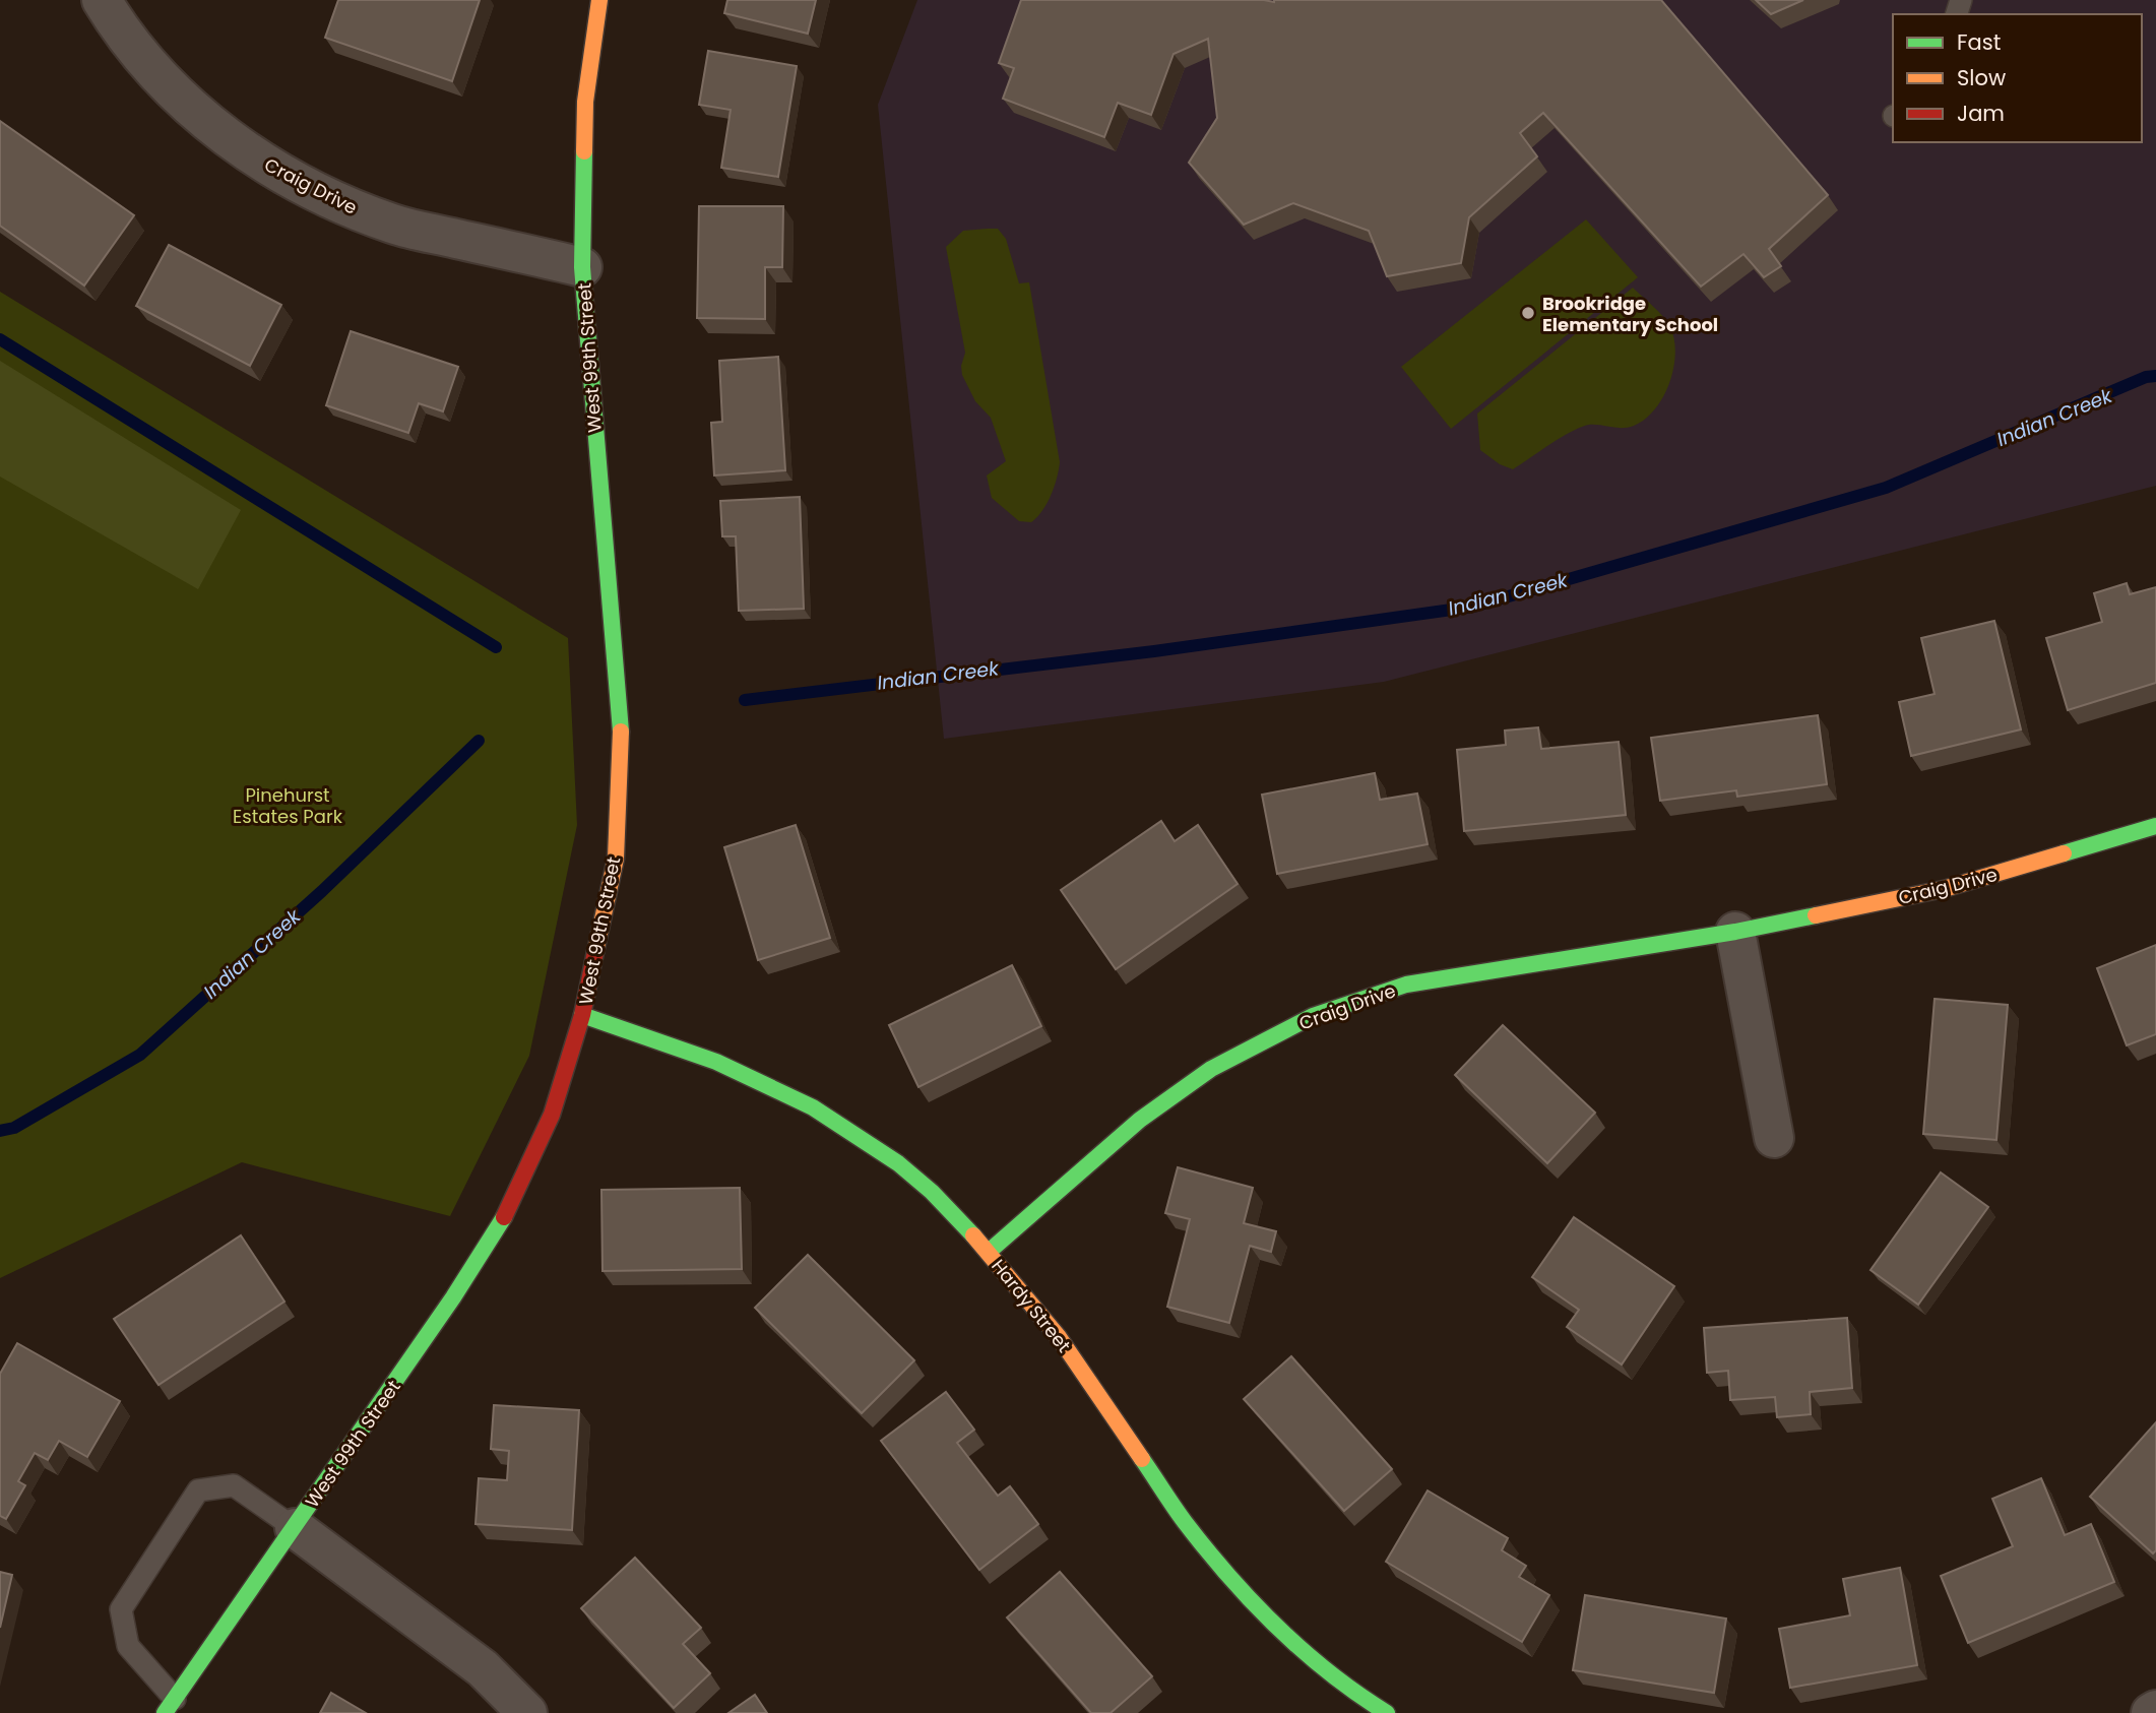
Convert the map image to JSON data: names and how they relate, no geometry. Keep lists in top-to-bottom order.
{
  "streets": {
    "street": ["Craig Drive", "West 99th Street", "Hardy Street"]
  },
  "crossings": [
    ["Craig Drive", "West 99th Street"],
    ["Craig Drive", "Hardy Street"],
    ["West 99th Street", "Hardy Street"]
  ],
  "water": ["Indian Creek"],
  "parks": ["Pinehurst Estates Park"],
  "places": ["Brookridge Elementary School"],
  "legend": ["Fast", "Slow", "Jam"]
}
